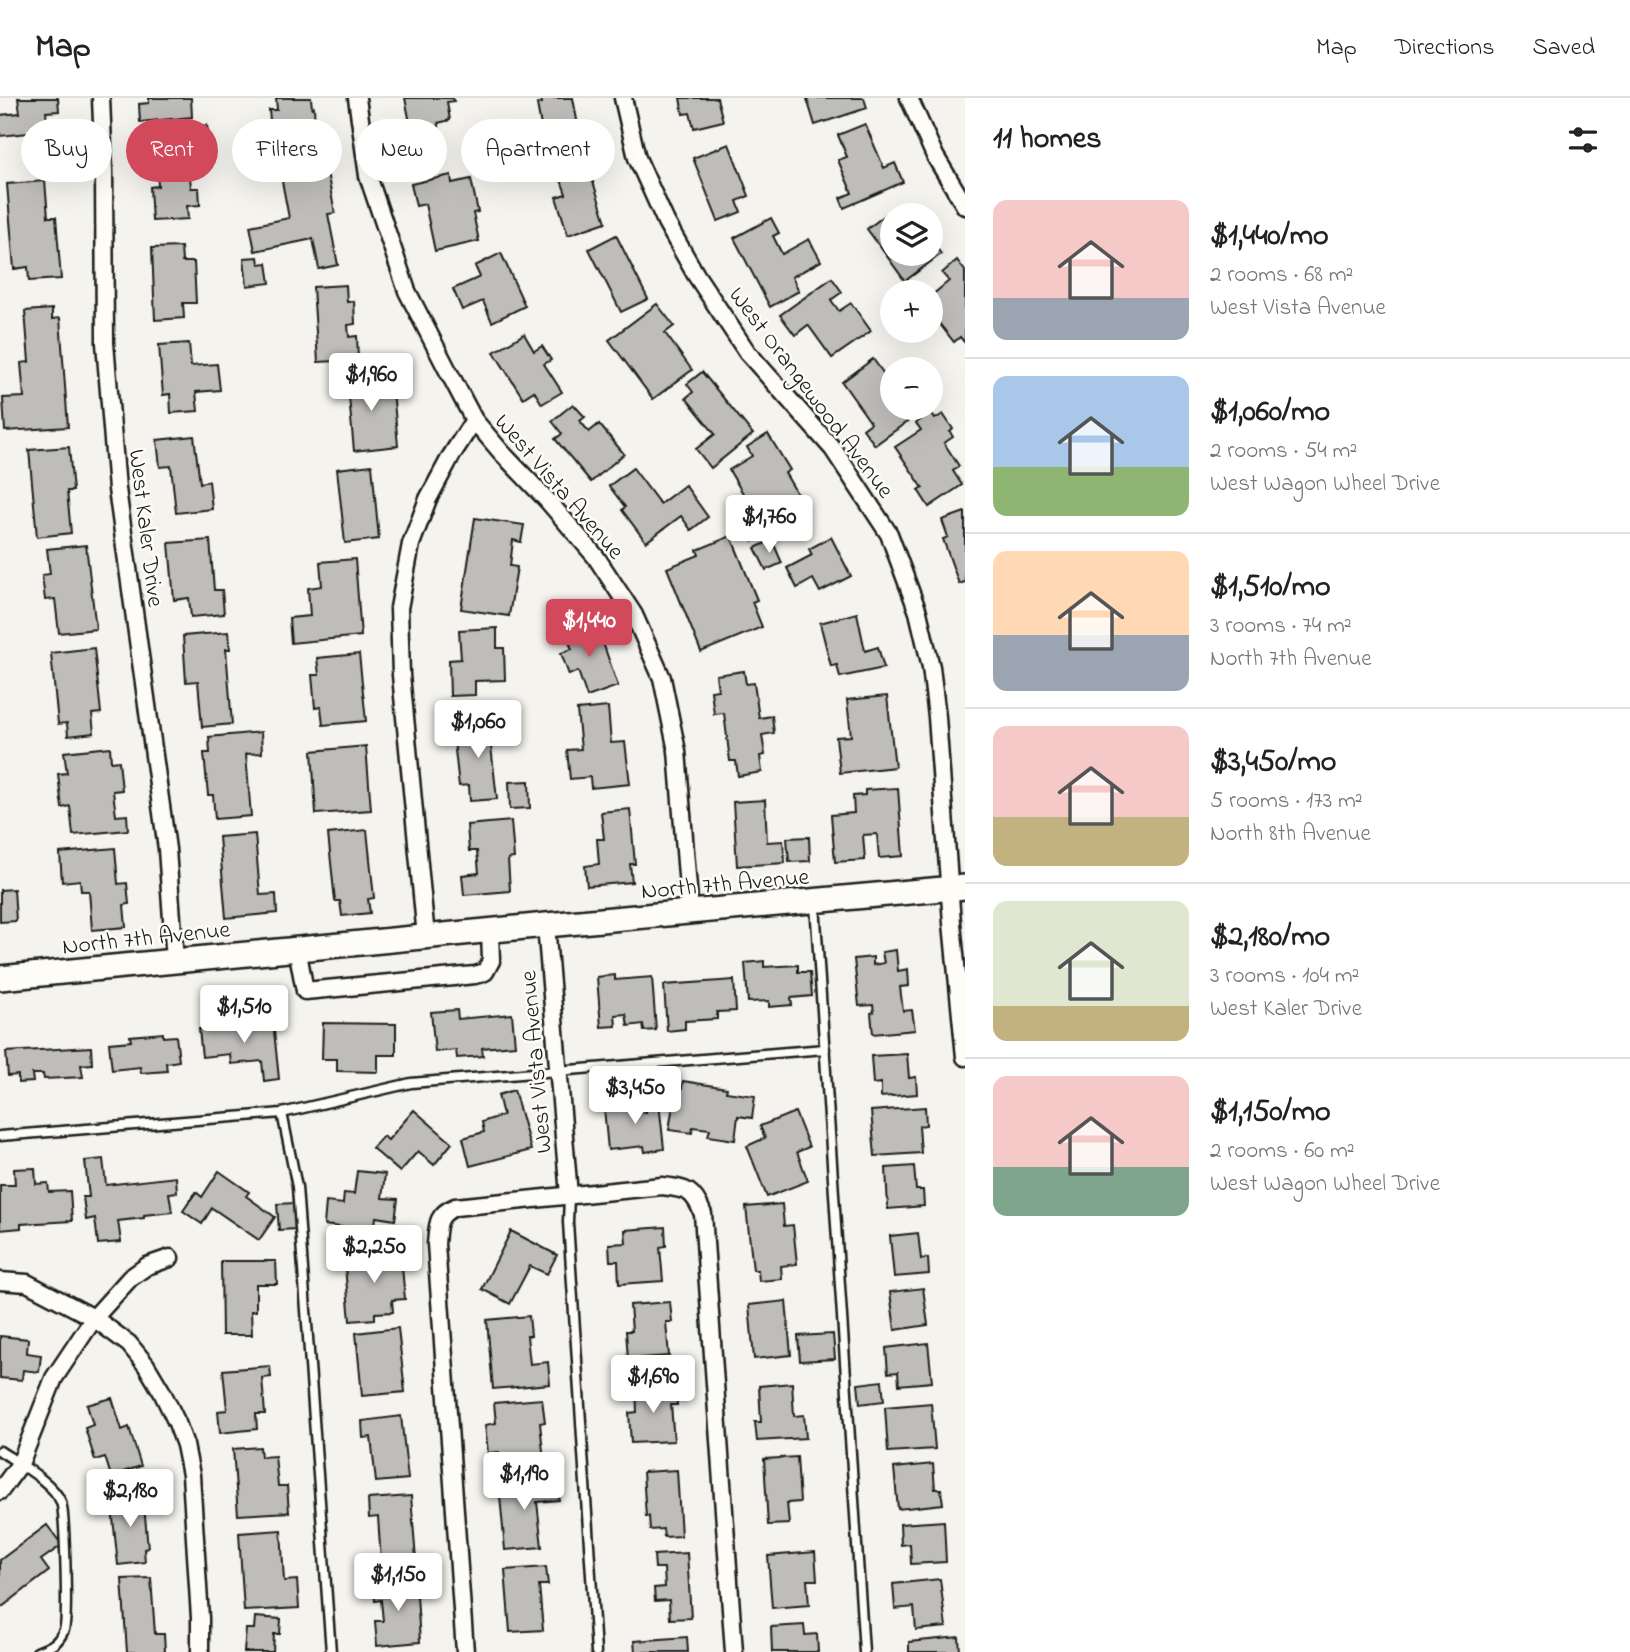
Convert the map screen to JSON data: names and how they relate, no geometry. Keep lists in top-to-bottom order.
{
  "streets": {
    "main road": ["North 7th Avenue"],
    "street": ["West Orangewood Avenue", "West Vista Avenue", "West Kaler Drive"]
  },
  "crossings": [
    ["West Orangewood Avenue", "North 7th Avenue"],
    ["West Vista Avenue", "North 7th Avenue"],
    ["West Kaler Drive", "North 7th Avenue"]
  ],
  "page": {
    "header": "Map",
    "nav": ["Map", "Directions", "Saved"],
    "heading": "11 homes",
    "chip": [
      "Buy",
      "Rent",
      "Filters",
      "New",
      "Apartment"
    ],
    "list": [
      {
        "name": "$1,440/mo",
        "note": "2 rooms · 68 m² · West Vista Avenue"
      },
      {
        "name": "$1,060/mo",
        "note": "2 rooms · 54 m² · West Wagon Wheel Drive"
      },
      {
        "name": "$1,510/mo",
        "note": "3 rooms · 74 m² · North 7th Avenue"
      },
      {
        "name": "$3,450/mo",
        "note": "5 rooms · 173 m² · North 8th Avenue"
      },
      {
        "name": "$2,180/mo",
        "note": "3 rooms · 104 m² · West Kaler Drive"
      },
      {
        "name": "$1,150/mo",
        "note": "2 rooms · 60 m² · West Wagon Wheel Drive"
      }
    ],
    "map_buttons": ["+", "−"],
    "price": [
      "$1,960",
      "$1,760",
      "$1,440",
      "$1,060",
      "$1,510",
      "$3,450",
      "$2,250",
      "$1,690",
      "$1,190",
      "$2,180",
      "$1,150"
    ]
  }
}
